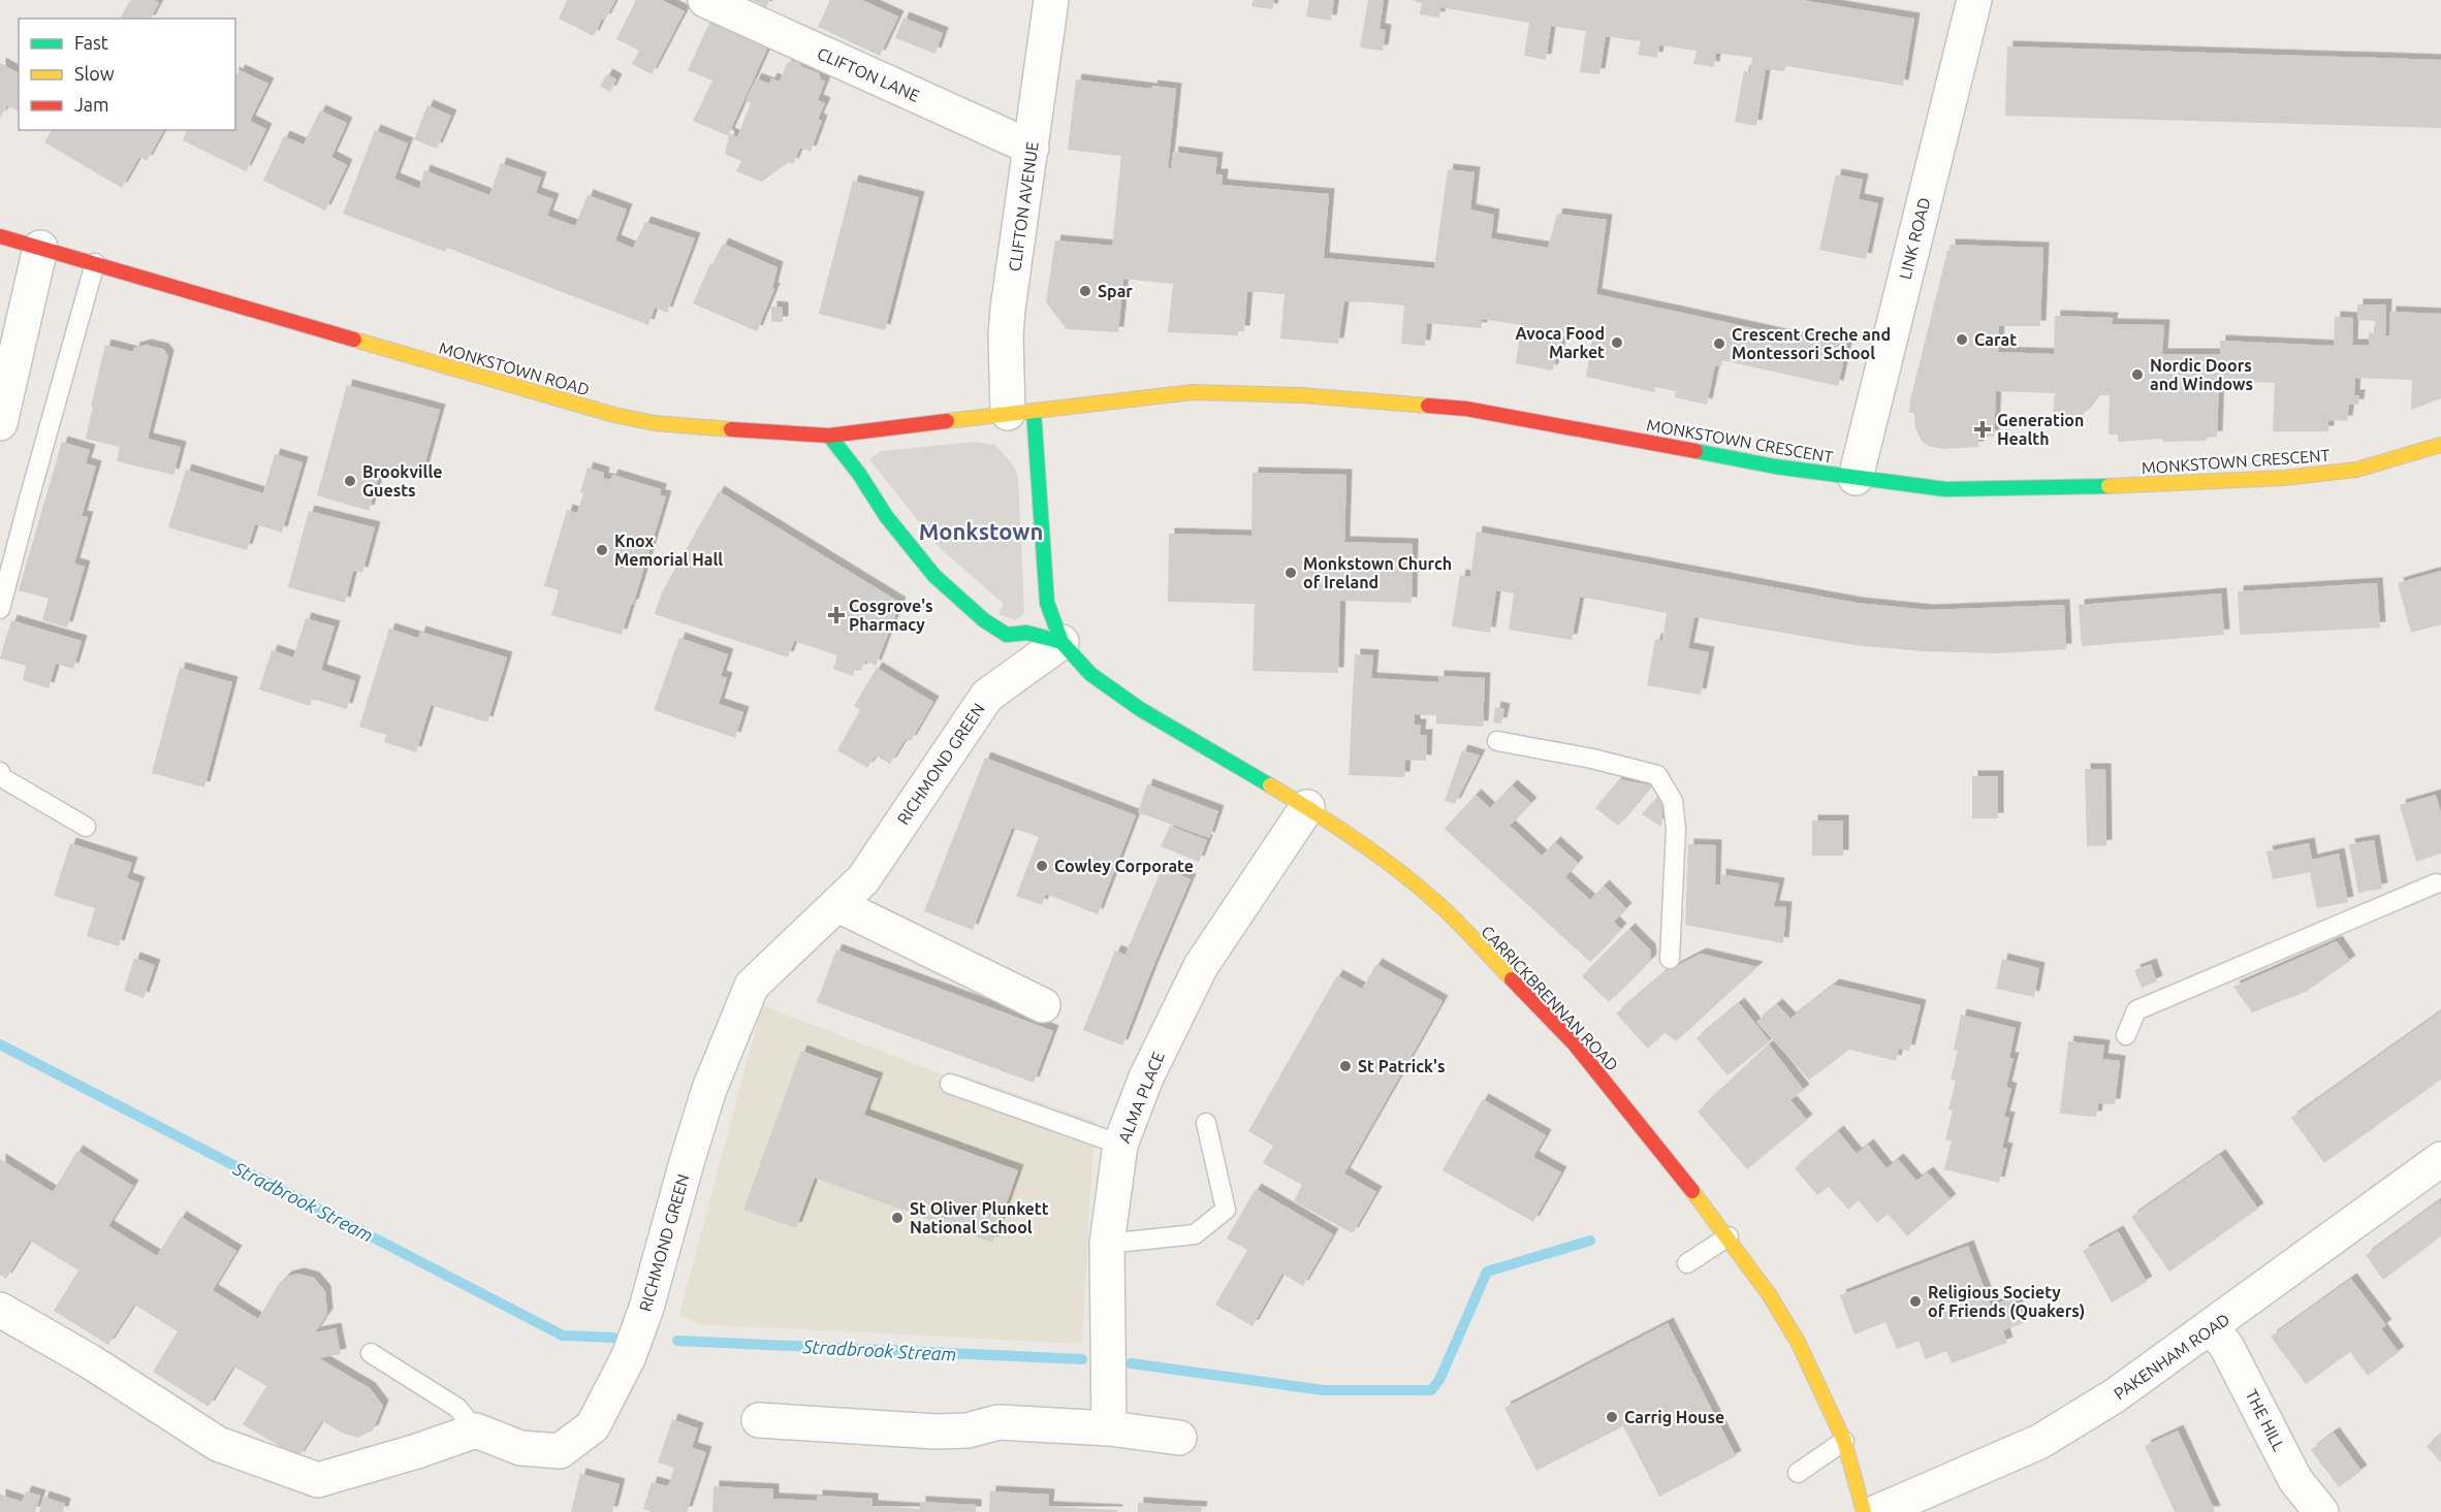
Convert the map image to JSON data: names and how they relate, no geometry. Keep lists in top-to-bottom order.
{
  "streets": {
    "main road": ["MONKSTOWN ROAD", "MONKSTOWN CRESCENT", "CARRICKBRENNAN ROAD"],
    "street": [
      "CLIFTON LANE",
      "CLIFTON AVENUE",
      "LINK ROAD",
      "RICHMOND GREEN",
      "ALMA PLACE",
      "PAKENHAM ROAD",
      "THE HILL"
    ]
  },
  "crossings": [
    ["CLIFTON LANE", "CLIFTON AVENUE"],
    ["CLIFTON AVENUE", "MONKSTOWN ROAD"],
    ["CLIFTON AVENUE", "MONKSTOWN CRESCENT"],
    ["CLIFTON AVENUE", "CARRICKBRENNAN ROAD"],
    ["LINK ROAD", "MONKSTOWN CRESCENT"],
    ["MONKSTOWN ROAD", "MONKSTOWN CRESCENT"],
    ["MONKSTOWN ROAD", "CARRICKBRENNAN ROAD"],
    ["MONKSTOWN CRESCENT", "CARRICKBRENNAN ROAD"],
    ["RICHMOND GREEN", "CARRICKBRENNAN ROAD"],
    ["CARRICKBRENNAN ROAD", "ALMA PLACE"],
    ["PAKENHAM ROAD", "THE HILL"]
  ],
  "districts": ["Monkstown"],
  "water": ["Stradbrook Stream"],
  "places": {
    "other": [
      "Spar",
      "Carat",
      "Avoca Food Market",
      "Crescent Creche and Montessori School",
      "Nordic Doors and Windows",
      "Brookville Guests",
      "Knox Memorial Hall",
      "Monkstown Church of Ireland",
      "Cowley Corporate",
      "St Patrick's",
      "St Oliver Plunkett National School",
      "Religious Society of Friends (Quakers)",
      "Carrig House"
    ],
    "health": ["Generation Health", "Cosgrove's Pharmacy"]
  },
  "legend": ["Fast", "Slow", "Jam"]
}
